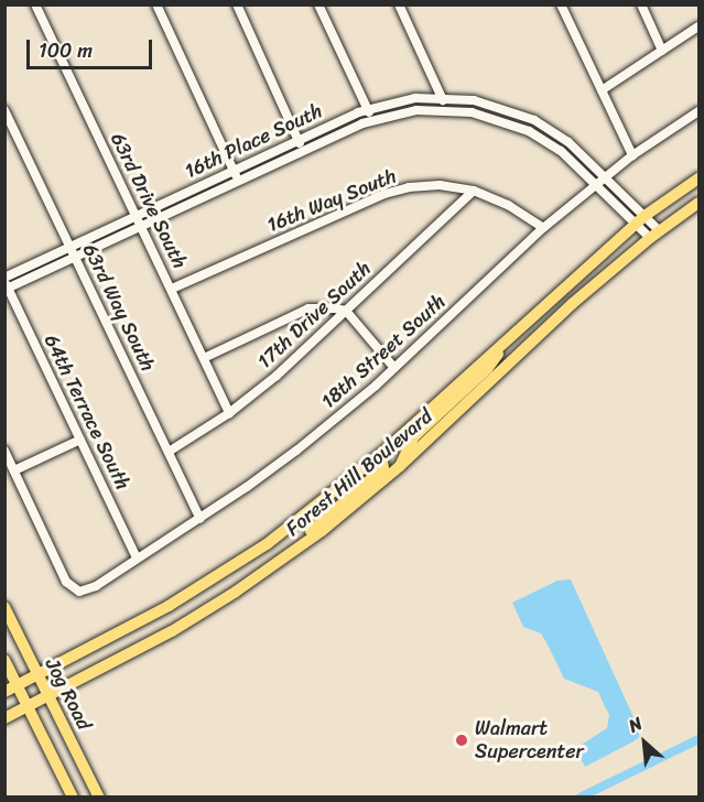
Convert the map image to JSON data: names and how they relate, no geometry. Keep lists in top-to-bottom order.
{
  "streets": {
    "main road": ["Forest Hill Boulevard", "Jog Road"],
    "street": [
      "16th Place South",
      "63rd Drive South",
      "16th Way South",
      "63rd Way South",
      "17th Drive South",
      "18th Street South",
      "64th Terrace South"
    ]
  },
  "crossings": [
    ["16th Place South", "63rd Drive South"],
    ["16th Place South", "63rd Way South"],
    ["16th Place South", "18th Street South"],
    ["16th Place South", "64th Terrace South"],
    ["16th Place South", "Forest Hill Boulevard"],
    ["63rd Drive South", "16th Way South"],
    ["63rd Drive South", "17th Drive South"],
    ["16th Way South", "17th Drive South"],
    ["16th Way South", "18th Street South"],
    ["63rd Way South", "17th Drive South"],
    ["63rd Way South", "18th Street South"],
    ["18th Street South", "64th Terrace South"],
    ["Forest Hill Boulevard", "Jog Road"]
  ],
  "places": ["Walmart Supercenter"],
  "scale_bar": "100 m",
  "north": "top left"
}
